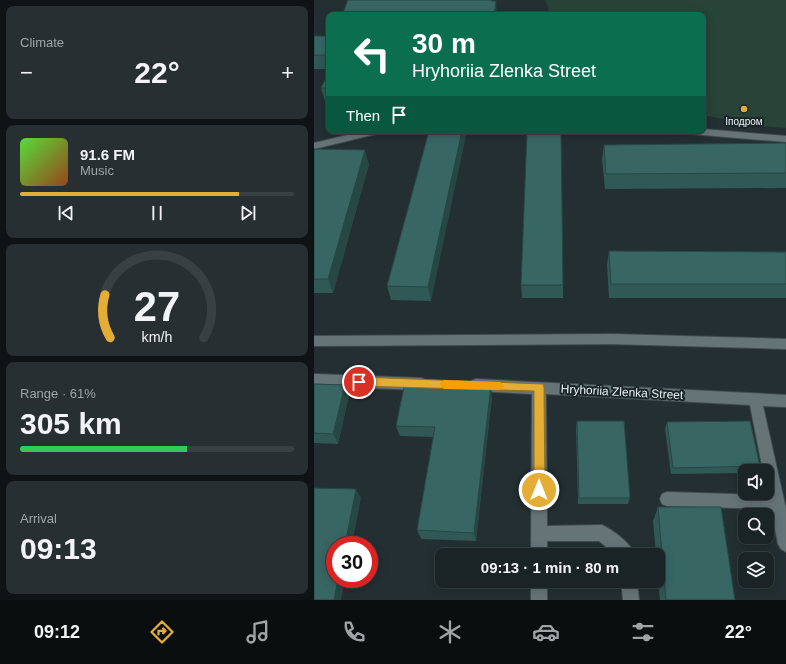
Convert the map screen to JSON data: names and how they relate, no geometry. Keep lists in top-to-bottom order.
{
  "streets": {
    "street": ["Hryhoriia Zlenka Street"]
  },
  "places": ["Іподром"],
  "page": {
    "tile": [
      "Climate",
      ["Range · 61%", "305 km"],
      ["Arrival", "09:13"]
    ],
    "turn": ["30 m", "Hryhoriia Zlenka Street"],
    "heat": ["−", "22°", "+"],
    "then": "Then",
    "song": ["91.6 FM", "Music"],
    "limit": "30",
    "trip": "09:13 · 1 min · 80 m",
    "tabs": ["09:12", "22°"],
    "gauge": ["27", "km/h"]
  }
}
